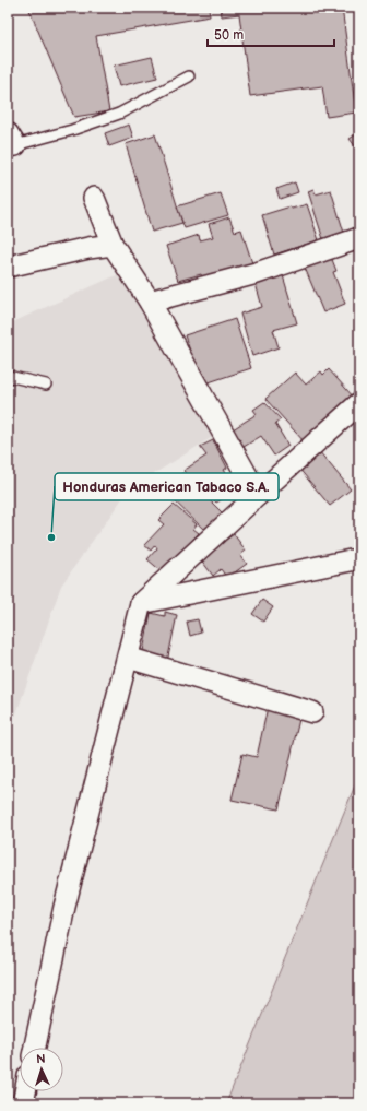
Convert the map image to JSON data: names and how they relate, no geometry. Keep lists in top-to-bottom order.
{
  "places": ["Honduras American Tabaco S.A."],
  "scale_bar": "50 m",
  "north": "top"
}
